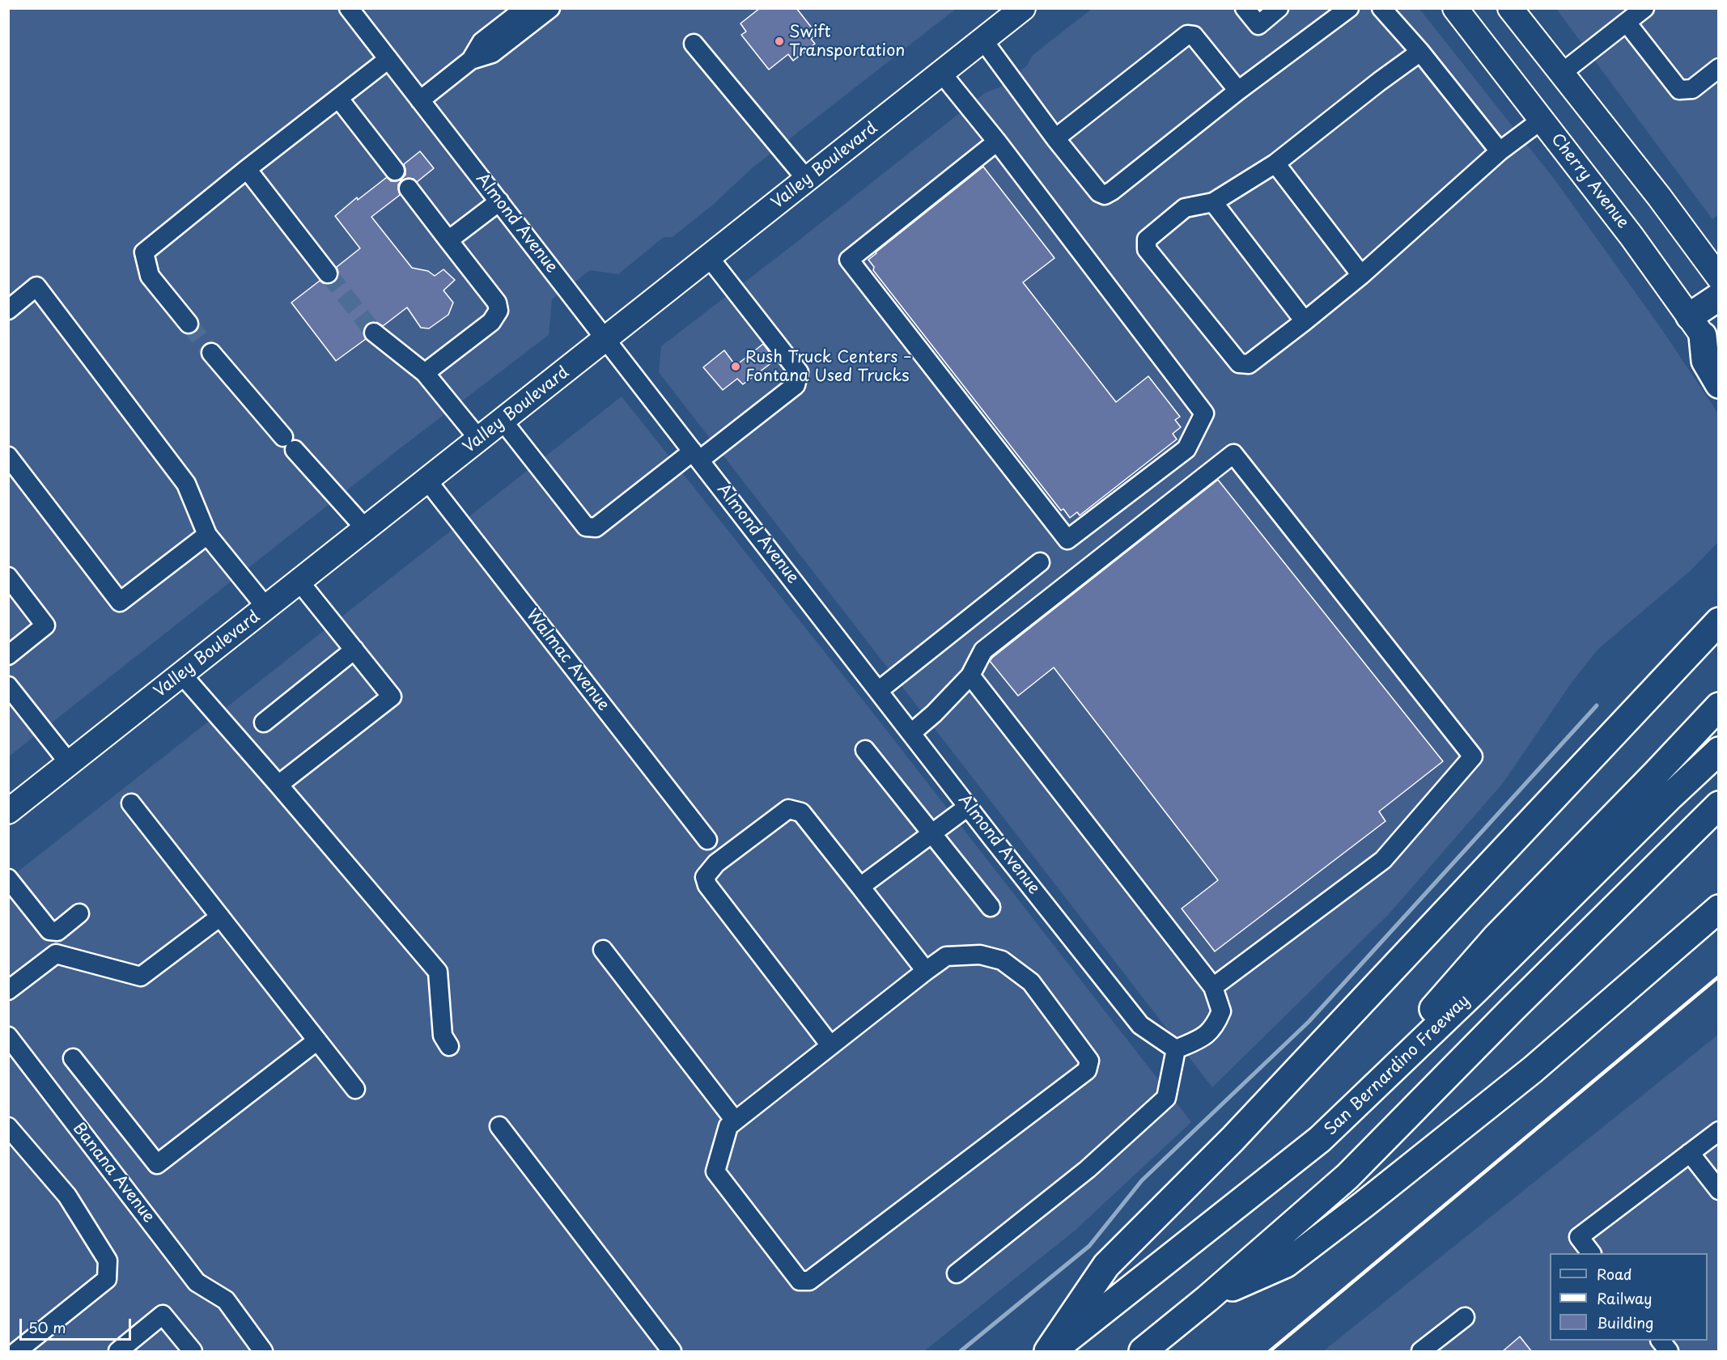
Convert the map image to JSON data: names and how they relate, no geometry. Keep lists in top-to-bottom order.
{
  "streets": {
    "highway": ["San Bernardino Freeway"],
    "main road": ["Valley Boulevard", "Cherry Avenue"],
    "street": ["Almond Avenue", "Walmac Avenue", "Banana Avenue"]
  },
  "crossings": [
    ["Valley Boulevard", "Almond Avenue"],
    ["Valley Boulevard", "Walmac Avenue"]
  ],
  "places": ["Swift Transportation", "Rush Truck Centers – Fontana Used Trucks"],
  "legend": ["Road", "Railway", "Building"],
  "scale_bar": "50 m"
}
